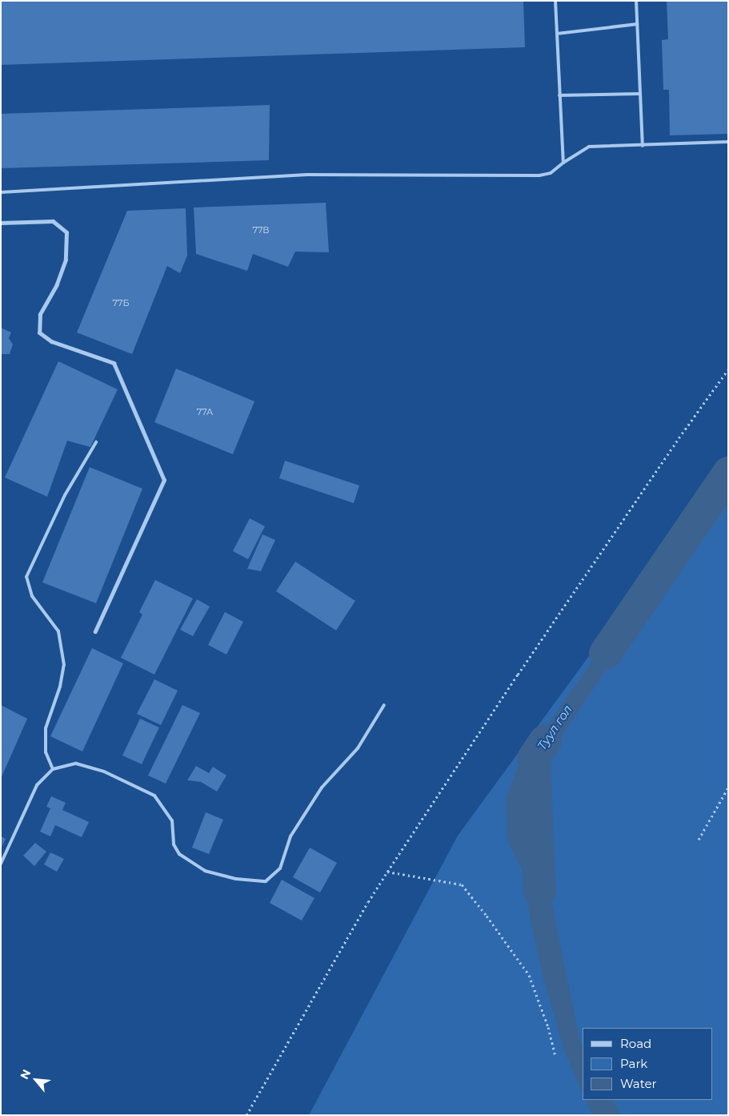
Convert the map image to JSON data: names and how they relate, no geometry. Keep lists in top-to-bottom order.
{
  "water": ["Туул гол"],
  "house_numbers": ["77В", "77Б", "77А"],
  "legend": ["Road", "Park", "Water"],
  "north": "top left"
}
